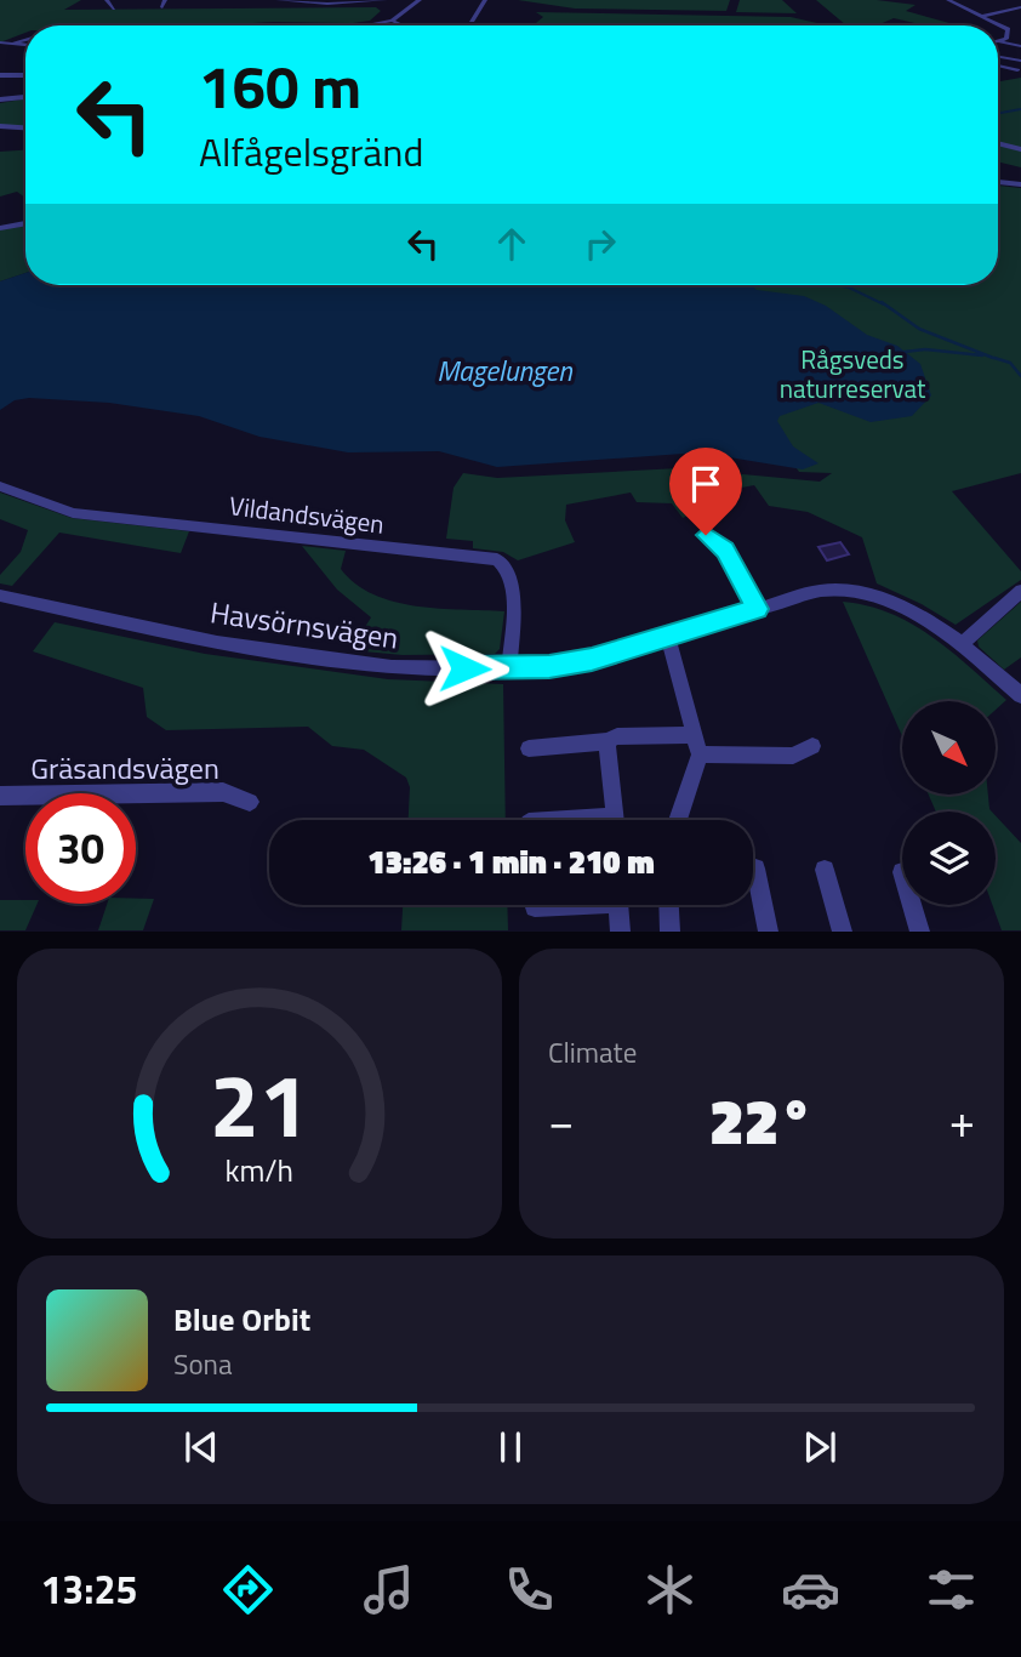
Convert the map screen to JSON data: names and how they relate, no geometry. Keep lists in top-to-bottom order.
{
  "streets": {
    "street": ["Vildandsvägen", "Havsörnsvägen", "Gräsandsvägen"]
  },
  "crossings": [
    ["Vildandsvägen", "Havsörnsvägen"]
  ],
  "water": ["Magelungen"],
  "parks": ["Rågsveds naturreservat"],
  "north": "bottom right",
  "page": {
    "turn": ["160 m", "Alfågelsgränd"],
    "limit": "30",
    "trip": "13:26 · 1 min · 210 m",
    "tile": "Climate",
    "heat": ["−", "22°", "+"],
    "song": ["Blue Orbit", "Sona"],
    "tabs": "13:25",
    "gauge": ["21", "km/h"]
  }
}
